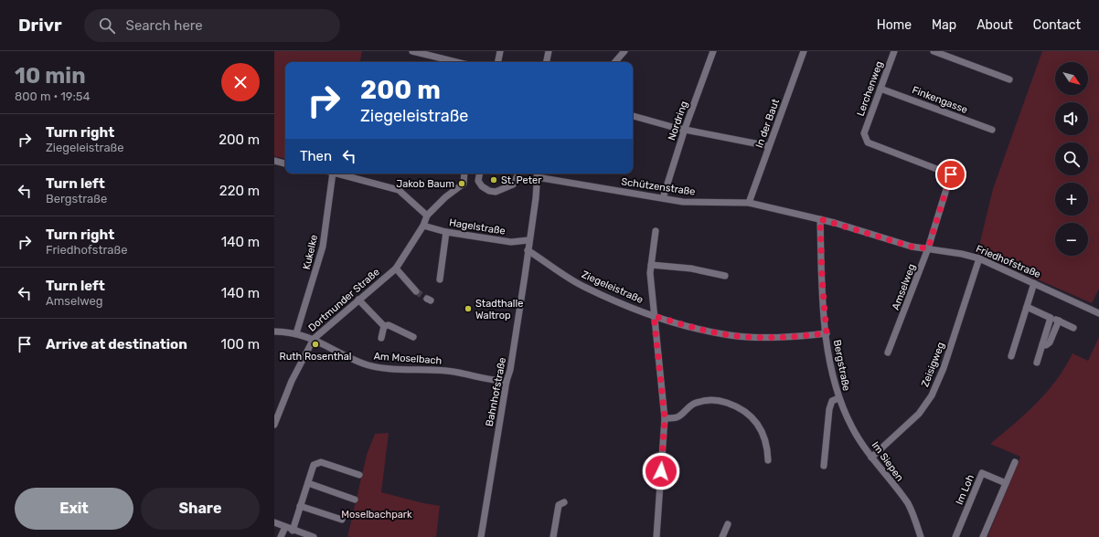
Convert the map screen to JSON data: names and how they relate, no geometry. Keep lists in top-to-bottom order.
{
  "streets": {
    "street": [
      "Lerchenweg",
      "Finkengasse",
      "Nordring",
      "In der Baut",
      "Schützenstraße",
      "Hagelstraße",
      "Kukelke",
      "Friedhofstraße",
      "Ziegeleistraße",
      "Amselweg",
      "Dortmunder Straße",
      "Am Moselbach",
      "Zeisigweg",
      "Bergstraße",
      "Bahnhofstraße",
      "Im Siepen",
      "Im Loh"
    ]
  },
  "crossings": [
    ["Lerchenweg", "Finkengasse"],
    ["Lerchenweg", "Amselweg"],
    ["Nordring", "Schützenstraße"],
    ["In der Baut", "Schützenstraße"],
    ["Schützenstraße", "Friedhofstraße"],
    ["Schützenstraße", "Bergstraße"],
    ["Schützenstraße", "Bahnhofstraße"],
    ["Hagelstraße", "Dortmunder Straße"],
    ["Hagelstraße", "Bahnhofstraße"],
    ["Kukelke", "Am Moselbach"],
    ["Friedhofstraße", "Amselweg"],
    ["Friedhofstraße", "Zeisigweg"],
    ["Friedhofstraße", "Bergstraße"],
    ["Ziegeleistraße", "Bergstraße"],
    ["Ziegeleistraße", "Bahnhofstraße"],
    ["Dortmunder Straße", "Am Moselbach"],
    ["Am Moselbach", "Bahnhofstraße"],
    ["Zeisigweg", "Im Siepen"],
    ["Bergstraße", "Im Siepen"]
  ],
  "parks": ["Moselbachpark"],
  "places": [
    "St. Peter",
    "Jakob Baum",
    "Stadthalle Waltrop",
    "Ruth Rosenthal"
  ],
  "north": "bottom right",
  "page": {
    "header": "Drivr",
    "search": "Search here",
    "nav": [
      "Home",
      "Map",
      "About",
      "Contact"
    ],
    "heading": ["10 min", "800 m · 19:54"],
    "map_buttons": ["+", "−"],
    "turn": ["200 m", "Ziegeleistraße"],
    "list": [
      {
        "name": "Turn right",
        "note": "Ziegeleistraße",
        "value": "200 m"
      },
      {
        "name": "Turn left",
        "note": "Bergstraße",
        "value": "220 m"
      },
      {
        "name": "Turn right",
        "note": "Friedhofstraße",
        "value": "140 m"
      },
      {
        "name": "Turn left",
        "note": "Amselweg",
        "value": "140 m"
      },
      {
        "name": "Arrive at destination",
        "value": "100 m"
      }
    ],
    "then": "Then",
    "buttons": ["Exit", "Share"]
  }
}
